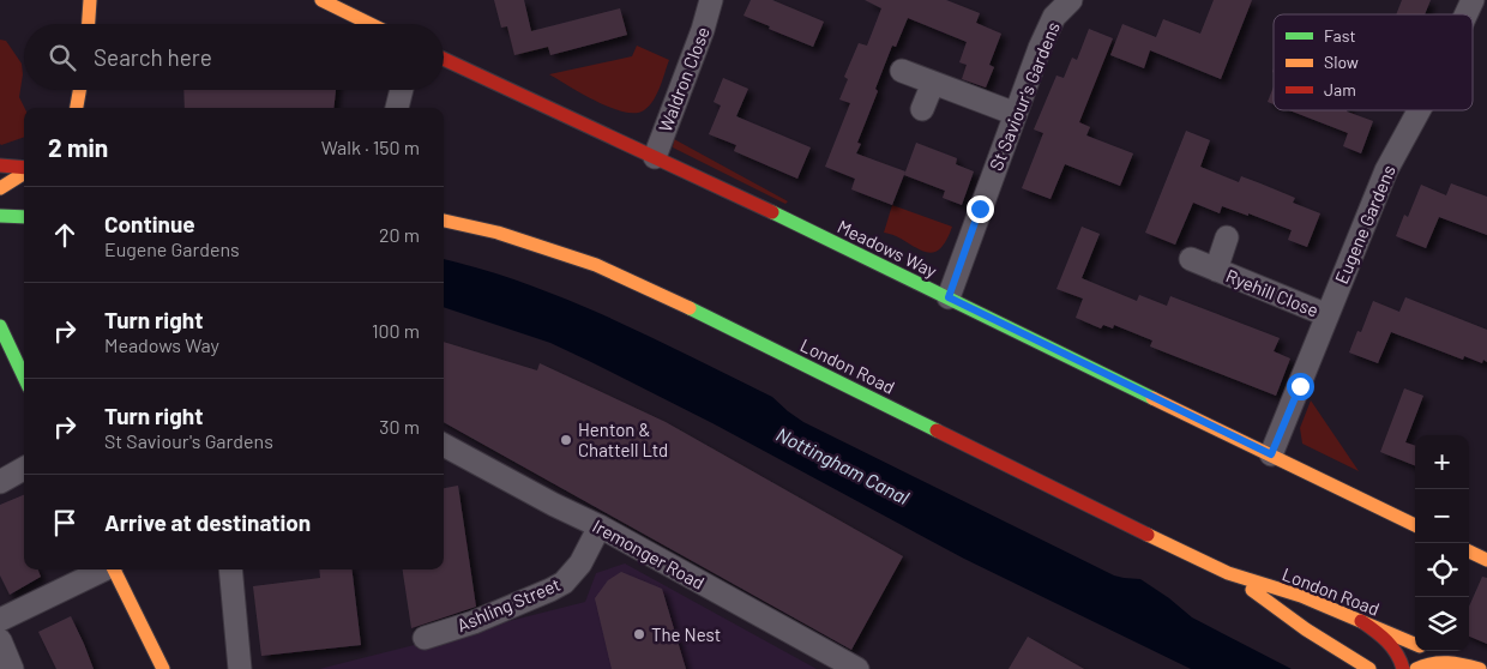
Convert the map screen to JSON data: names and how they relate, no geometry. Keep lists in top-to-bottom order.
{
  "streets": {
    "main road": ["Meadows Way", "London Road"],
    "street": [
      "Waldron Close",
      "St Saviour's Gardens",
      "Eugene Gardens",
      "Ryehill Close",
      "Iremonger Road",
      "Ashling Street"
    ]
  },
  "crossings": [
    ["Waldron Close", "Meadows Way"],
    ["St Saviour's Gardens", "Meadows Way"],
    ["Eugene Gardens", "Meadows Way"],
    ["Eugene Gardens", "Ryehill Close"],
    ["Iremonger Road", "Ashling Street"]
  ],
  "water": ["Nottingham Canal"],
  "places": ["Henton & Chattell Ltd", "The Nest"],
  "legend": ["Fast", "Slow", "Jam"],
  "page": {
    "search": "Search here",
    "heading": ["2 min", "Walk · 150 m"],
    "list": [
      ["Continue", "Eugene Gardens", "20 m"],
      ["Turn right", "Meadows Way", "100 m"],
      ["Turn right", "St Saviour's Gardens", "30 m"],
      "Arrive at destination"
    ],
    "map_buttons": ["+", "−"]
  }
}
